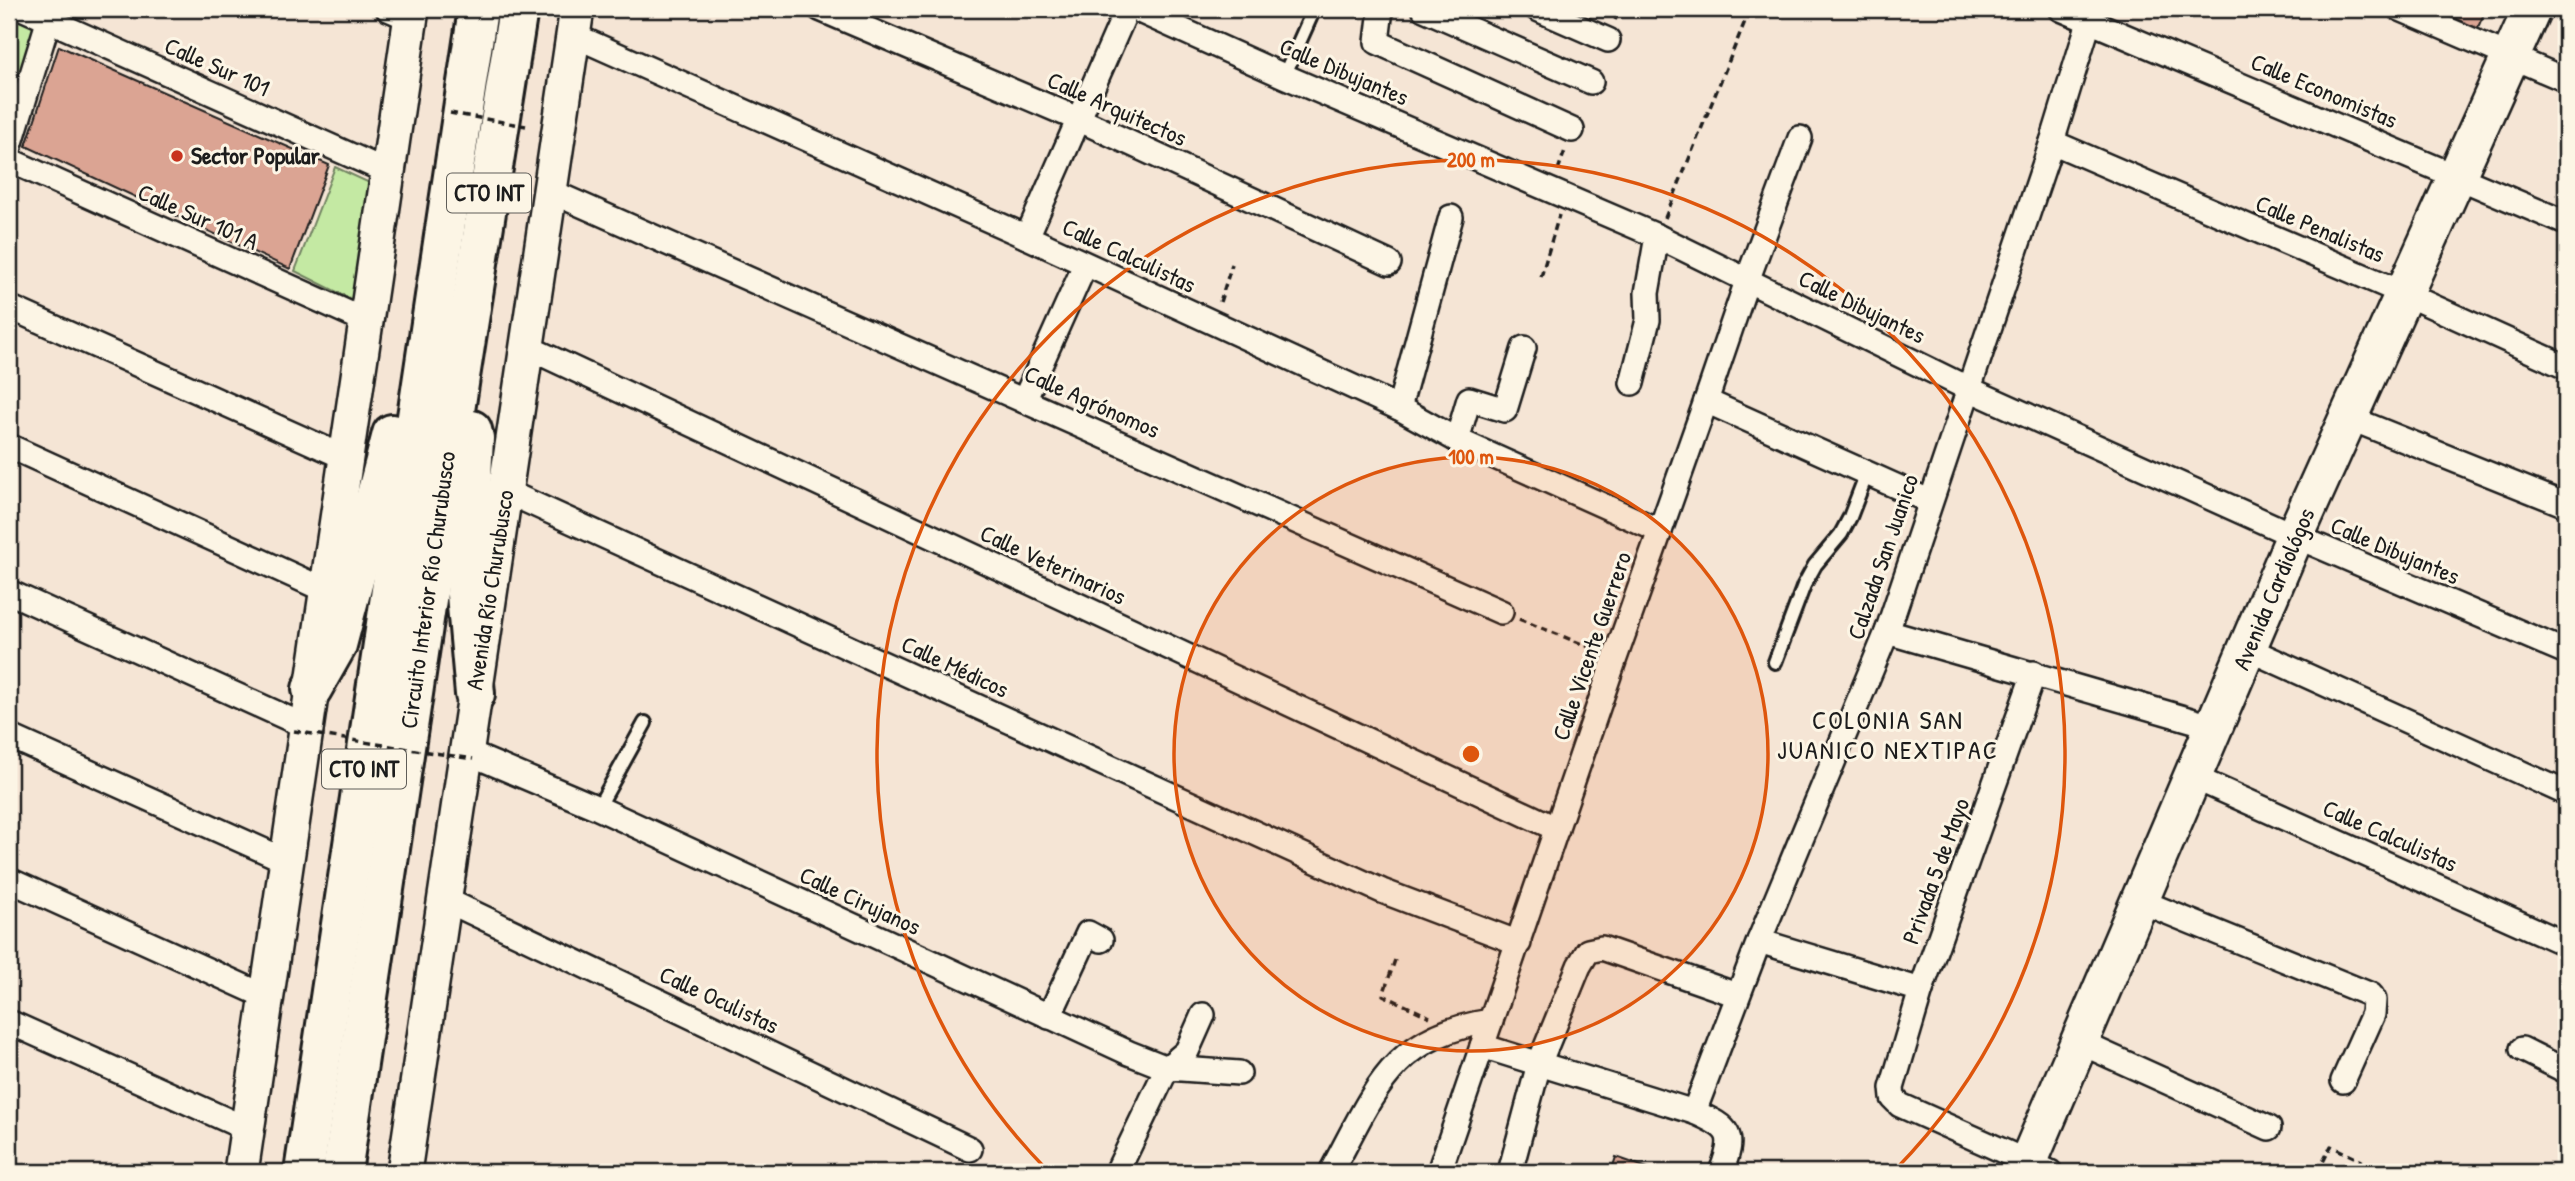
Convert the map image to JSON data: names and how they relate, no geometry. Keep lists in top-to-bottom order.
{
  "streets": {
    "highway": ["CTO INT", "Circuito Interior Río Churubusco"],
    "main road": ["Avenida Cardiológos", "Avenida Río Churubusco"],
    "street": [
      "Calle Sur 101",
      "Calle Dibujantes",
      "Calle Economistas",
      "Calle Arquitectos",
      "Calle Sur 101 A",
      "Calle Penalistas",
      "Calle Calculistas",
      "Calle Agrónomos",
      "Calzada San Juanico",
      "Calle Veterinarios",
      "Calle Vicente Guerrero",
      "Calle Médicos",
      "Privada 5 de Mayo",
      "Calle Cirujanos",
      "Calle Oculistas"
    ]
  },
  "crossings": [
    ["Calle Sur 101", "CTO INT"],
    ["Calle Dibujantes", "Calzada San Juanico"],
    ["Calle Dibujantes", "Avenida Cardiológos"],
    ["Calle Dibujantes", "Calle Vicente Guerrero"],
    ["Calle Economistas", "Calzada San Juanico"],
    ["Calle Economistas", "Avenida Cardiológos"],
    ["CTO INT", "Calle Sur 101 A"],
    ["Calle Penalistas", "Calzada San Juanico"],
    ["Calle Penalistas", "Avenida Cardiológos"],
    ["Calle Calculistas", "Avenida Cardiológos"],
    ["Calle Calculistas", "Avenida Río Churubusco"],
    ["Calle Calculistas", "Calle Vicente Guerrero"],
    ["Calle Agrónomos", "Avenida Río Churubusco"],
    ["Calle Veterinarios", "Avenida Río Churubusco"],
    ["Calle Veterinarios", "Calle Vicente Guerrero"],
    ["Avenida Cardiológos", "Privada 5 de Mayo"],
    ["Avenida Río Churubusco", "Calle Médicos"],
    ["Avenida Río Churubusco", "Calle Cirujanos"],
    ["Avenida Río Churubusco", "Calle Oculistas"],
    ["Calle Vicente Guerrero", "Calle Médicos"]
  ],
  "districts": ["COLONIA SAN JUANICO NEXTIPAC"],
  "places": ["Sector Popular"],
  "rings": ["200 m", "100 m"]
}
